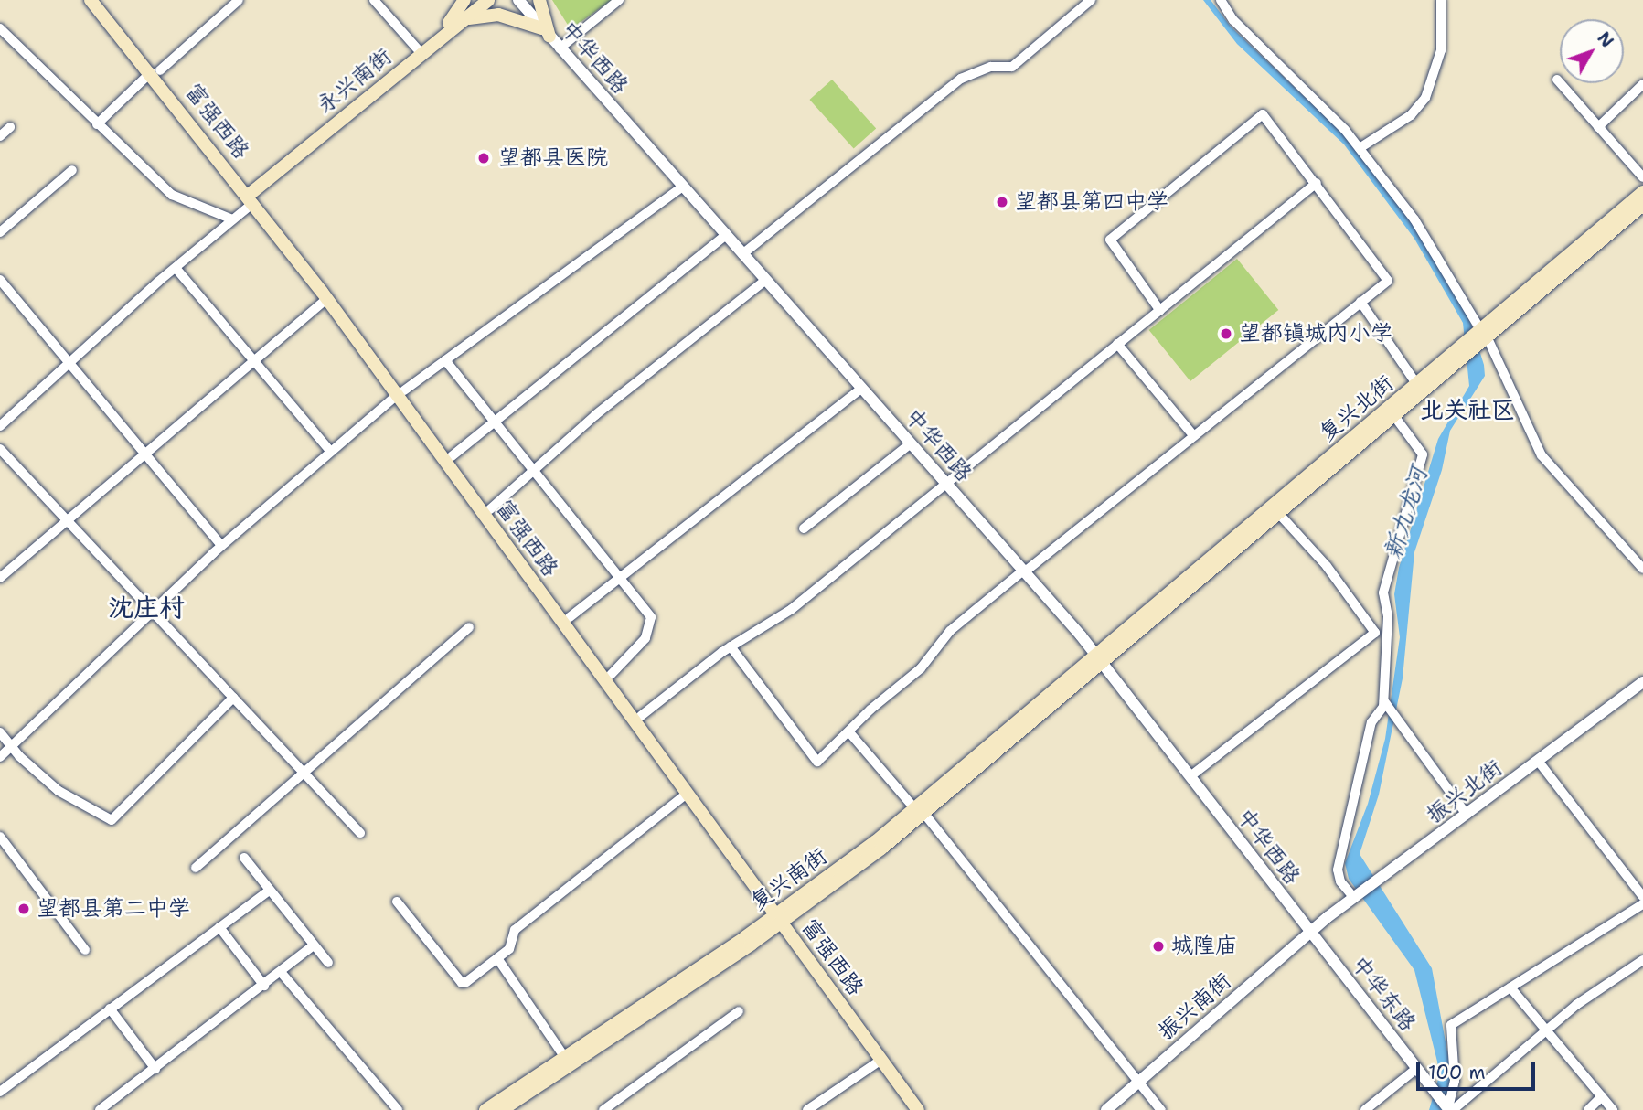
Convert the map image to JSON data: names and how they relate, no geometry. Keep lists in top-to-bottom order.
{
  "streets": {
    "main road": [
      "永兴南街",
      "富强西路",
      "复兴北街",
      "复兴南街"
    ],
    "street": [
      "中华西路",
      "振兴北街",
      "中华东路",
      "振兴南街"
    ]
  },
  "crossings": [
    ["中华西路", "复兴北街"],
    ["中华西路", "振兴北街"],
    ["中华西路", "复兴南街"],
    ["中华西路", "中华东路"],
    ["中华西路", "振兴南街"],
    ["永兴南街", "富强西路"],
    ["富强西路", "复兴南街"],
    ["复兴北街", "复兴南街"],
    ["振兴北街", "中华东路"],
    ["振兴北街", "振兴南街"],
    ["中华东路", "振兴南街"]
  ],
  "districts": ["北关社区", "沈庄村"],
  "water": ["新九龙河"],
  "places": [
    "望都县医院",
    "望都县第四中学",
    "望都镇城内小学",
    "望都县第二中学",
    "城隍庙"
  ],
  "scale_bar": "100 m",
  "north": "top right"
}
